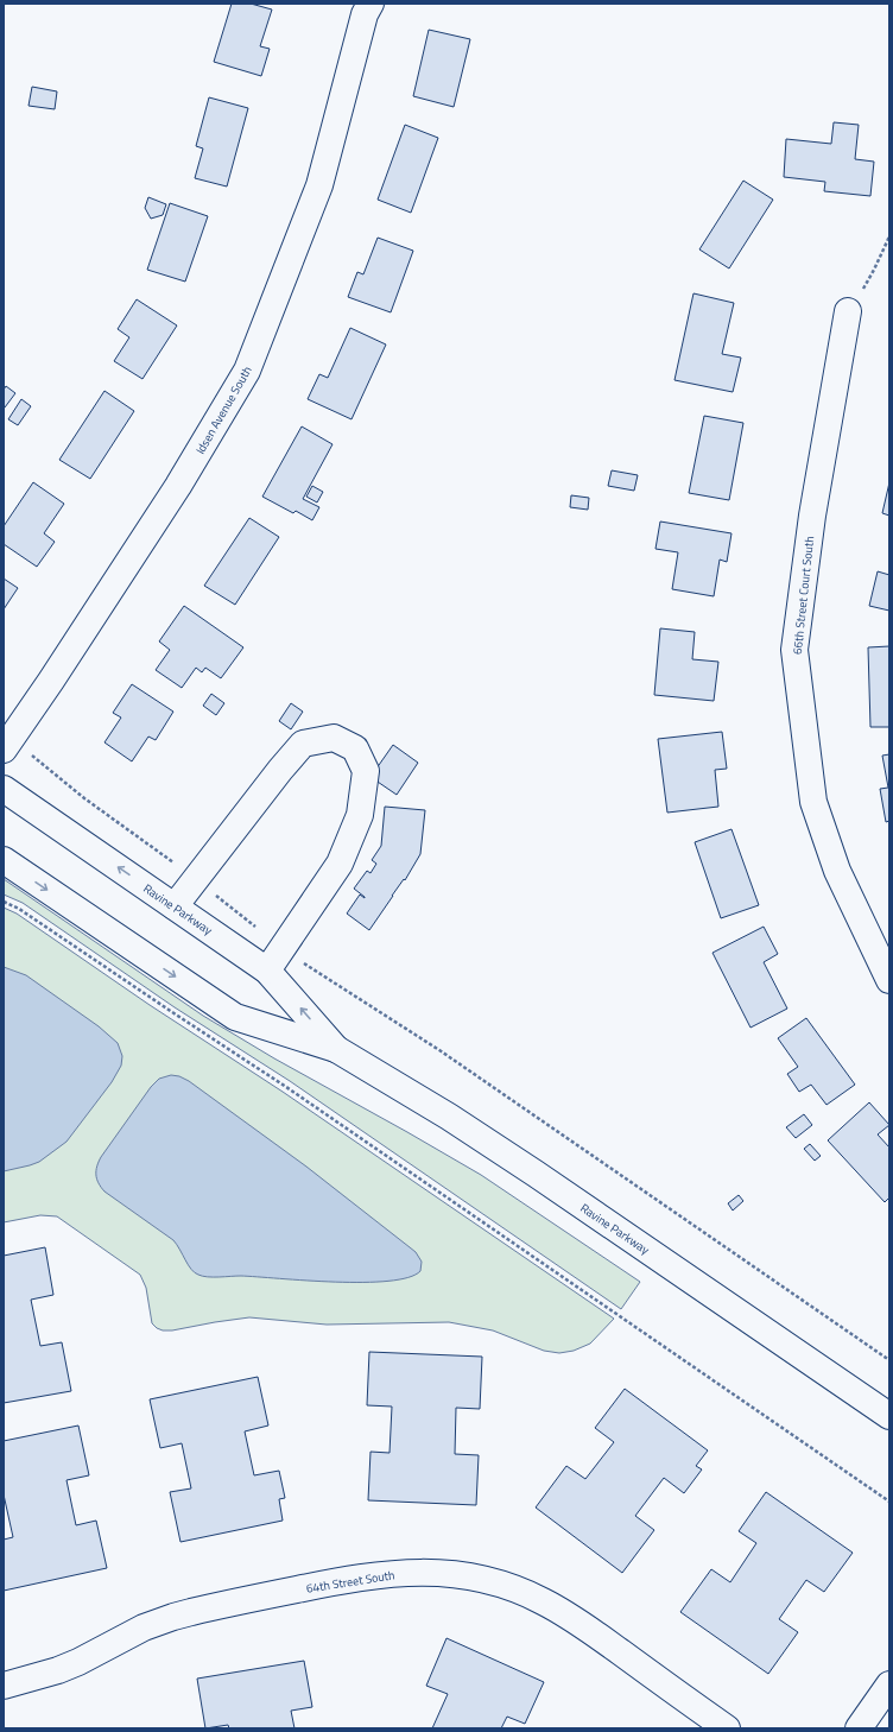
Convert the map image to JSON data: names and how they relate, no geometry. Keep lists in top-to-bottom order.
{
  "streets": {
    "street": [
      "Idsen Avenue South",
      "66th Street Court South",
      "Ravine Parkway",
      "64th Street South"
    ]
  }
}
